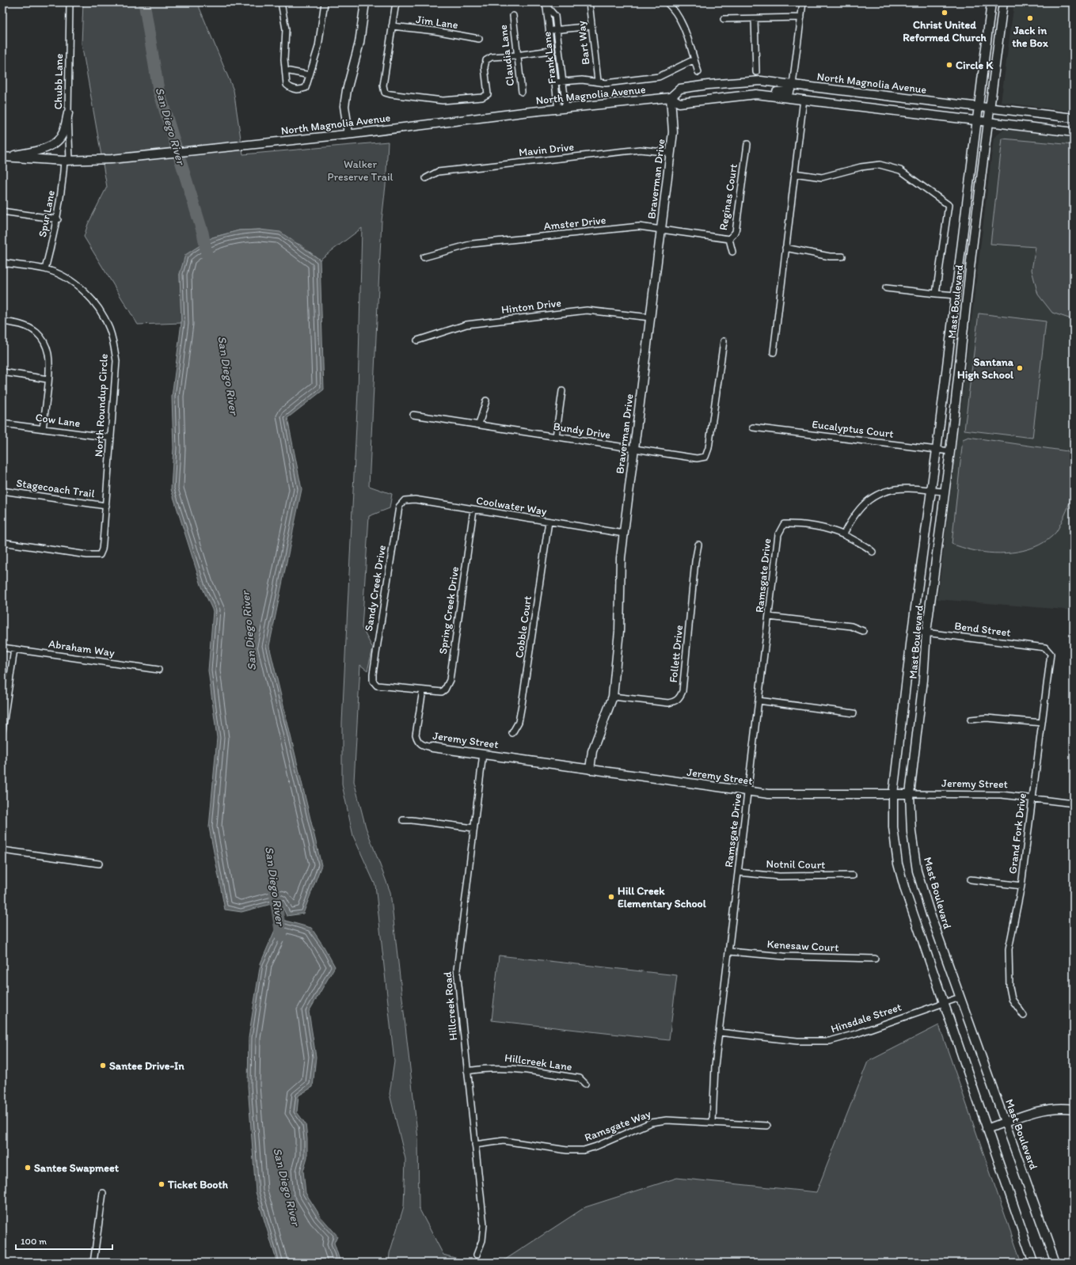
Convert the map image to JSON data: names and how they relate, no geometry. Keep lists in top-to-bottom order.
{
  "streets": {
    "street": [
      "Jim Lane",
      "Bart Way",
      "Claudia Lane",
      "Frank Lane",
      "Chubb Lane",
      "North Magnolia Avenue",
      "Mavin Drive",
      "Braverman Drive",
      "Reginas Court",
      "Spur Lane",
      "Amster Drive",
      "Mast Boulevard",
      "Hinton Drive",
      "North Roundup Circle",
      "Cow Lane",
      "Eucalyptus Court",
      "Bundy Drive",
      "Stagecoach Trail",
      "Coolwater Way",
      "Ramsgate Drive",
      "Sandy Creek Drive",
      "Spring Creek Drive",
      "Cobble Court",
      "Bend Street",
      "Abraham Way",
      "Follett Drive",
      "Jeremy Street",
      "Grand Fork Drive",
      "Notnil Court",
      "Kenesaw Court",
      "Hillcreek Road",
      "Hinsdale Street",
      "Hillcreek Lane",
      "Ramsgate Way"
    ]
  },
  "crossings": [
    ["Frank Lane", "North Magnolia Avenue"],
    ["Chubb Lane", "North Magnolia Avenue"],
    ["Chubb Lane", "Spur Lane"],
    ["North Magnolia Avenue", "Braverman Drive"],
    ["North Magnolia Avenue", "Spur Lane"],
    ["North Magnolia Avenue", "Mast Boulevard"],
    ["Mavin Drive", "Braverman Drive"],
    ["Braverman Drive", "Amster Drive"],
    ["Braverman Drive", "Hinton Drive"],
    ["Braverman Drive", "Bundy Drive"],
    ["Braverman Drive", "Coolwater Way"],
    ["Braverman Drive", "Follett Drive"],
    ["Braverman Drive", "Jeremy Street"],
    ["Reginas Court", "Amster Drive"],
    ["Spur Lane", "North Roundup Circle"],
    ["Mast Boulevard", "Eucalyptus Court"],
    ["Mast Boulevard", "Bend Street"],
    ["Mast Boulevard", "Jeremy Street"],
    ["Mast Boulevard", "Hinsdale Street"],
    ["North Roundup Circle", "Cow Lane"],
    ["North Roundup Circle", "Stagecoach Trail"],
    ["Coolwater Way", "Sandy Creek Drive"],
    ["Coolwater Way", "Spring Creek Drive"],
    ["Coolwater Way", "Cobble Court"],
    ["Ramsgate Drive", "Jeremy Street"],
    ["Ramsgate Drive", "Notnil Court"],
    ["Ramsgate Drive", "Kenesaw Court"],
    ["Ramsgate Drive", "Hinsdale Street"],
    ["Ramsgate Drive", "Ramsgate Way"],
    ["Sandy Creek Drive", "Spring Creek Drive"],
    ["Sandy Creek Drive", "Jeremy Street"],
    ["Spring Creek Drive", "Jeremy Street"],
    ["Bend Street", "Grand Fork Drive"],
    ["Jeremy Street", "Grand Fork Drive"],
    ["Jeremy Street", "Hillcreek Road"],
    ["Hillcreek Road", "Hillcreek Lane"],
    ["Hillcreek Road", "Ramsgate Way"]
  ],
  "water": ["San Diego River"],
  "parks": ["Walker Preserve Trail"],
  "places": [
    "Christ United Reformed Church",
    "Jack in the Box",
    "Circle K",
    "Santana High School",
    "Hill Creek Elementary School",
    "Santee Drive-In",
    "Santee Swapmeet",
    "Ticket Booth"
  ],
  "scale_bar": "100 m"
}
